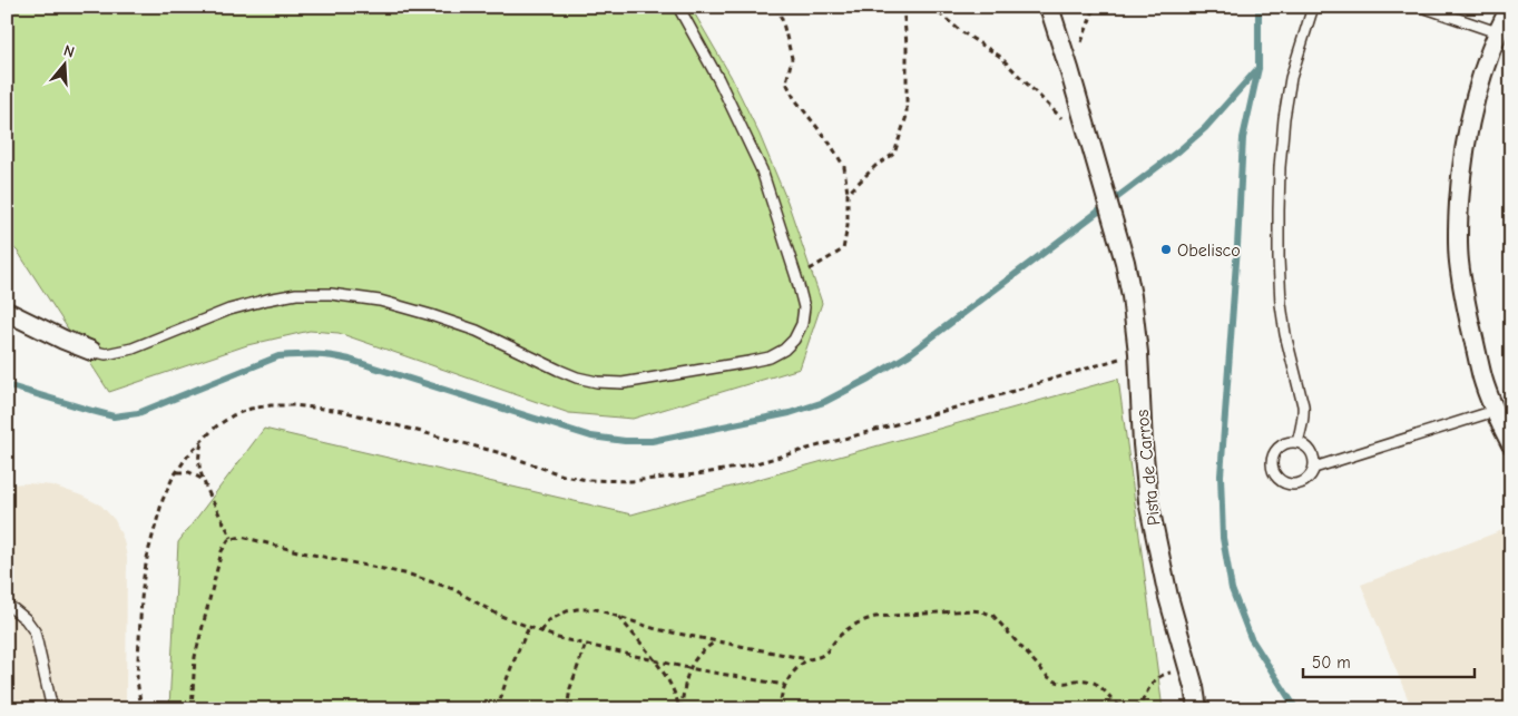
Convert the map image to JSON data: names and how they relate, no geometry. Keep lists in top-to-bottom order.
{
  "streets": {
    "street": ["Pista de Carros"]
  },
  "places": ["Obelisco"],
  "scale_bar": "50 m",
  "north": "top"
}
